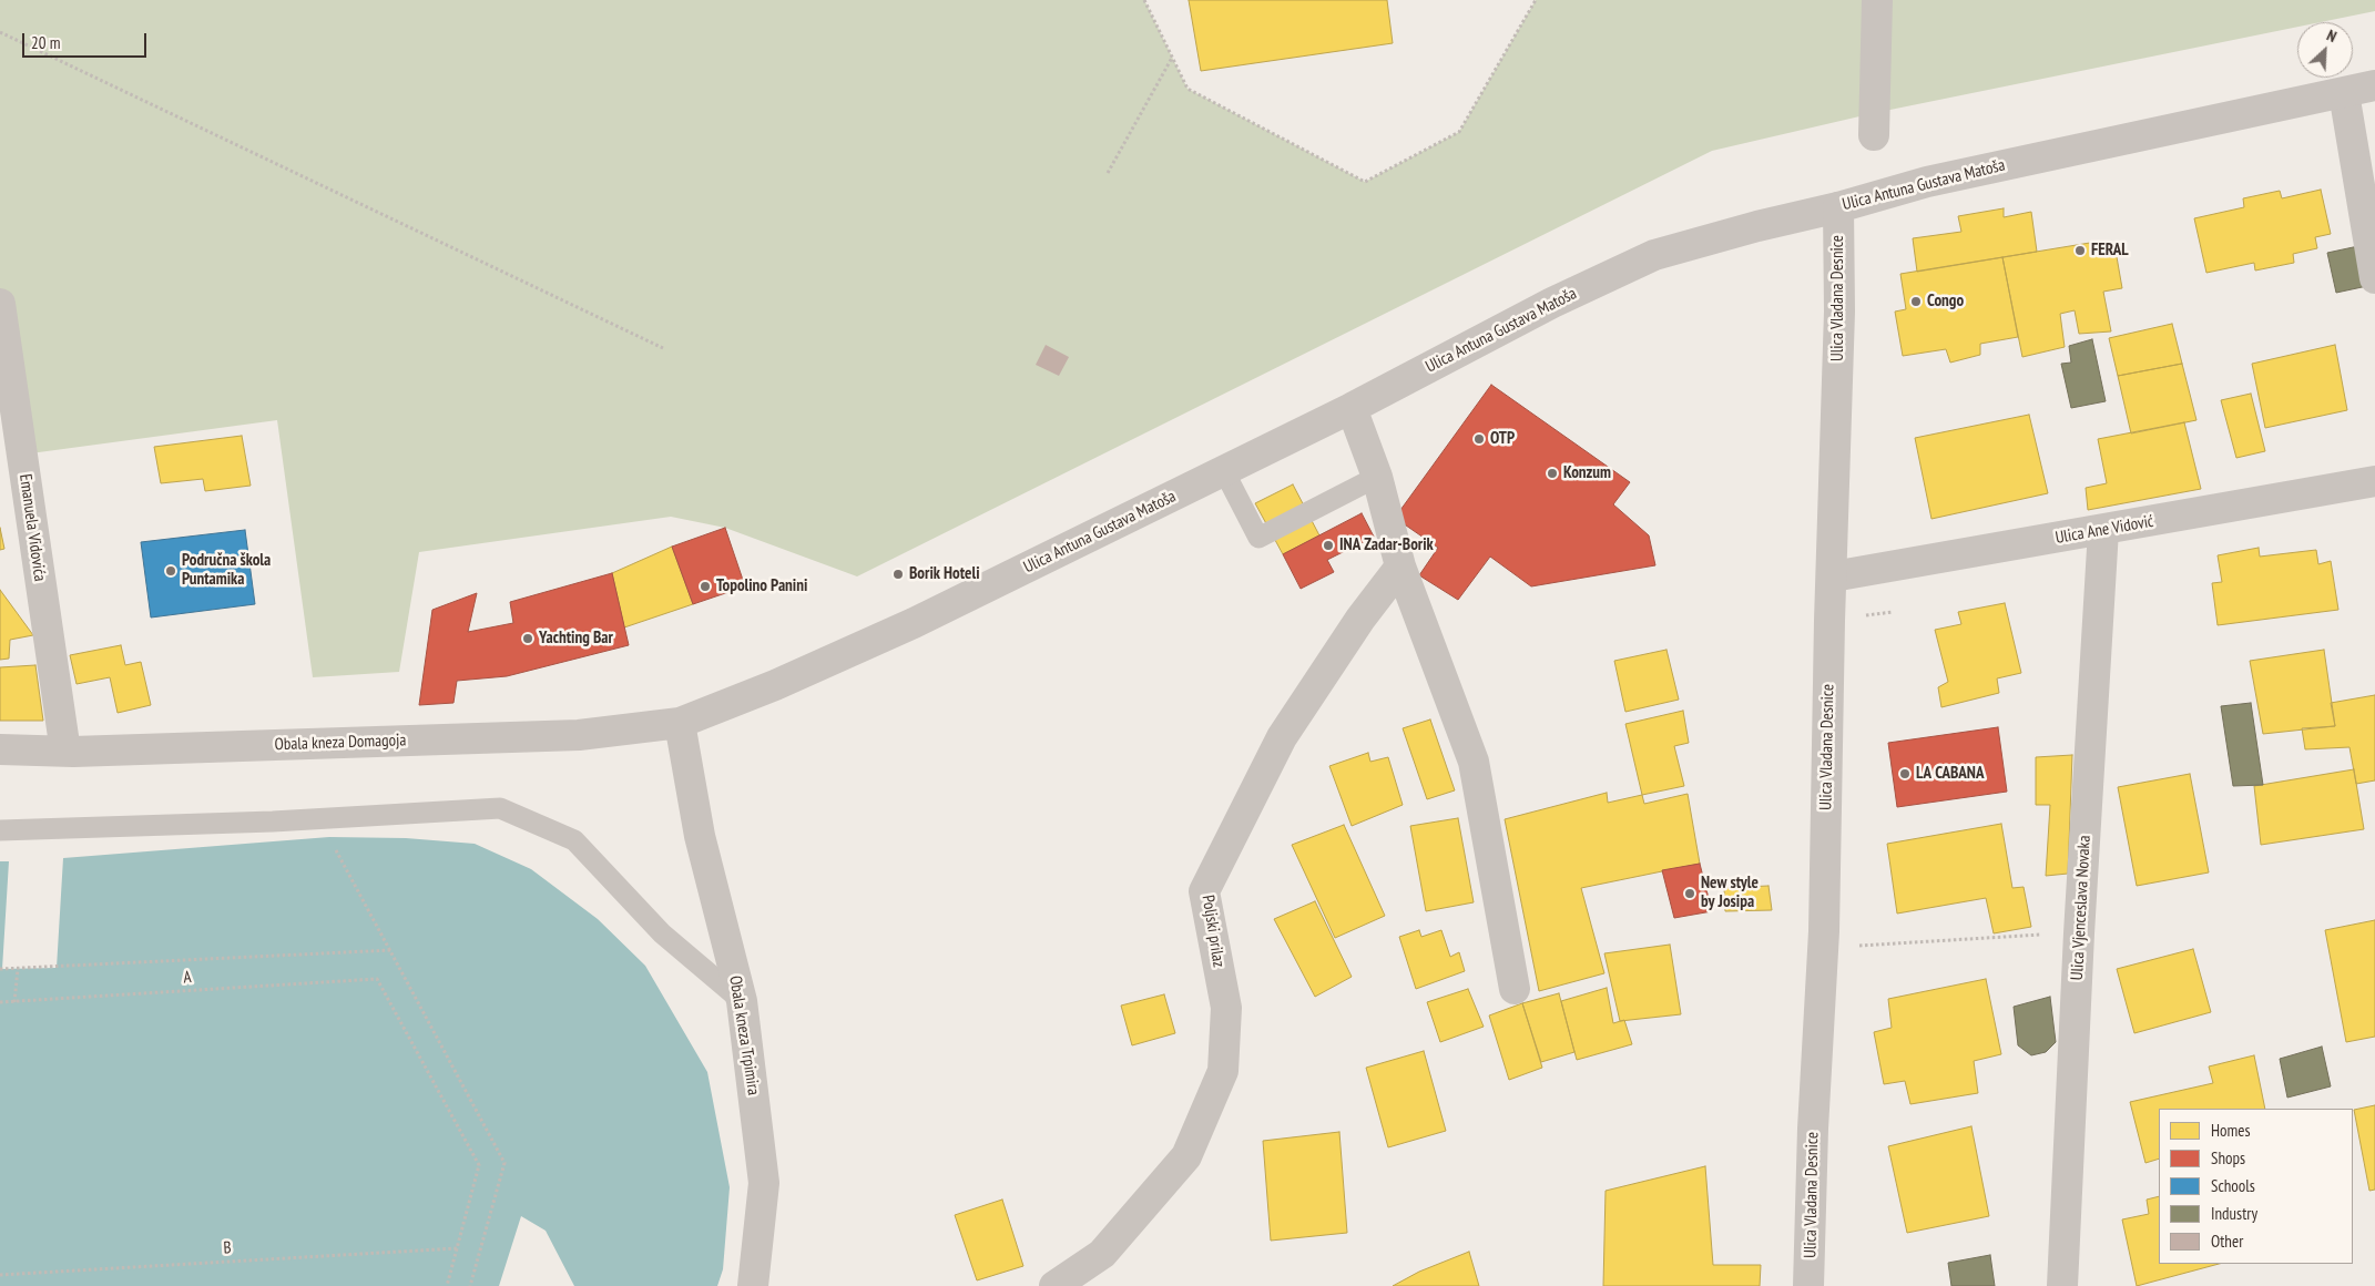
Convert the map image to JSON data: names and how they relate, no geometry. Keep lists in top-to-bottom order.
{
  "streets": {
    "street": [
      "Ulica Antuna Gustava Matoša",
      "Ulica Vladana Desnice",
      "Emanuela Vidovića",
      "Ulica Ane Vidović",
      "Obala kneza Domagoja",
      "Ulica Vjenceslava Novaka",
      "Poljski prilaz",
      "Obala kneza Trpimira"
    ],
    "path": ["A", "B"]
  },
  "crossings": [
    ["Ulica Antuna Gustava Matoša", "Ulica Vladana Desnice"],
    ["Ulica Antuna Gustava Matoša", "Obala kneza Domagoja"],
    ["Ulica Antuna Gustava Matoša", "Obala kneza Trpimira"],
    ["Ulica Vladana Desnice", "Ulica Ane Vidović"],
    ["Emanuela Vidovića", "Obala kneza Domagoja"],
    ["Ulica Ane Vidović", "Ulica Vjenceslava Novaka"],
    ["Obala kneza Domagoja", "Obala kneza Trpimira"],
    ["A", "B"]
  ],
  "places": [
    "FERAL",
    "Congo",
    "OTP",
    "Konzum",
    "INA Zadar-Borik",
    "Područna škola Puntamika",
    "Borik Hoteli",
    "Topolino Panini",
    "Yachting Bar",
    "LA CABANA",
    "New style by Josipa"
  ],
  "legend": [
    "Homes",
    "Shops",
    "Schools",
    "Industry",
    "Other"
  ],
  "scale_bar": "20 m",
  "north": "top right"
}
